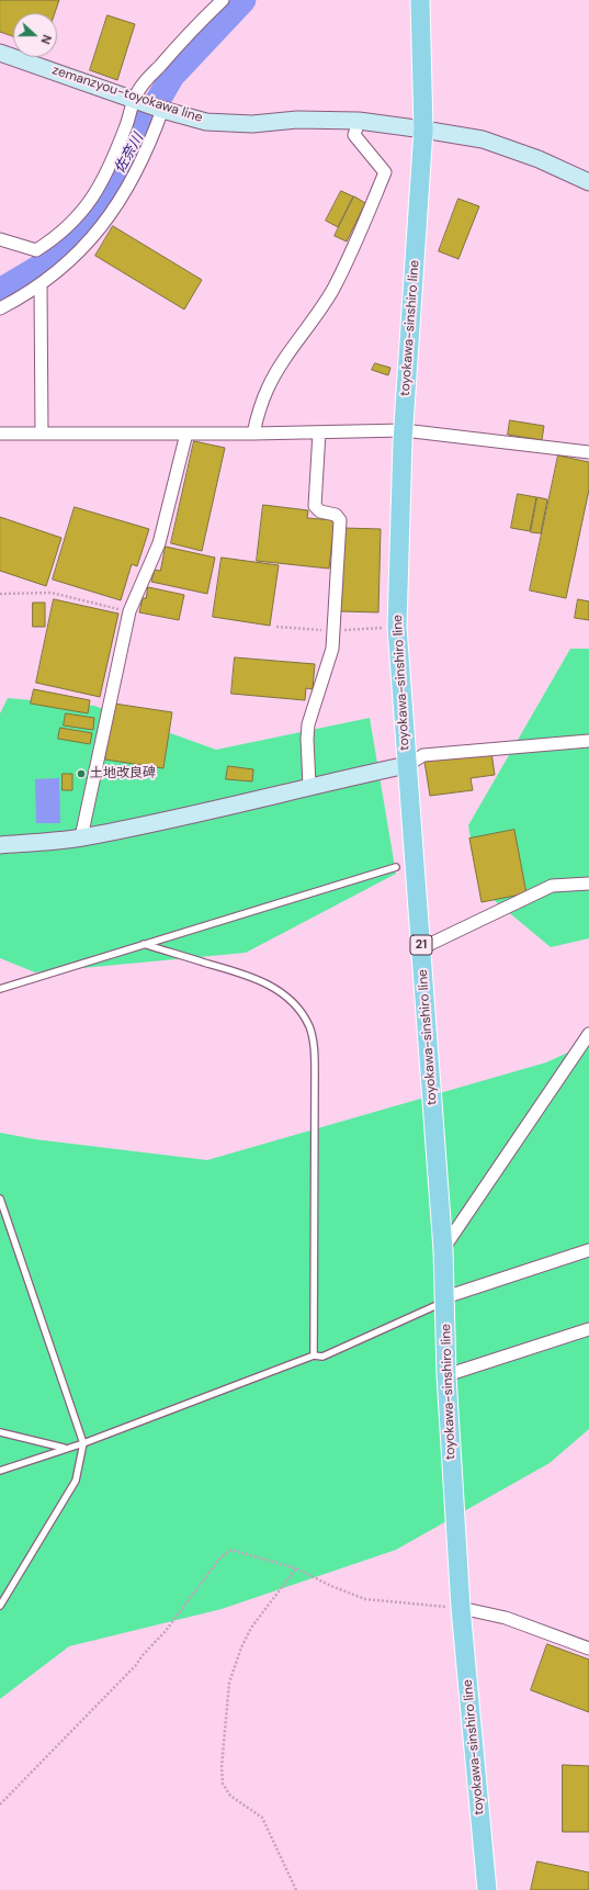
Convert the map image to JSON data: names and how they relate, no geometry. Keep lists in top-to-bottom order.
{
  "streets": {
    "main road": ["zemanzyou-toyokawa line", "toyokawa-sinshiro line", "21"]
  },
  "crossings": [
    ["zemanzyou-toyokawa line", "toyokawa-sinshiro line"]
  ],
  "water": ["佐奈川"],
  "places": ["土地改良碑"],
  "north": "right"
}
